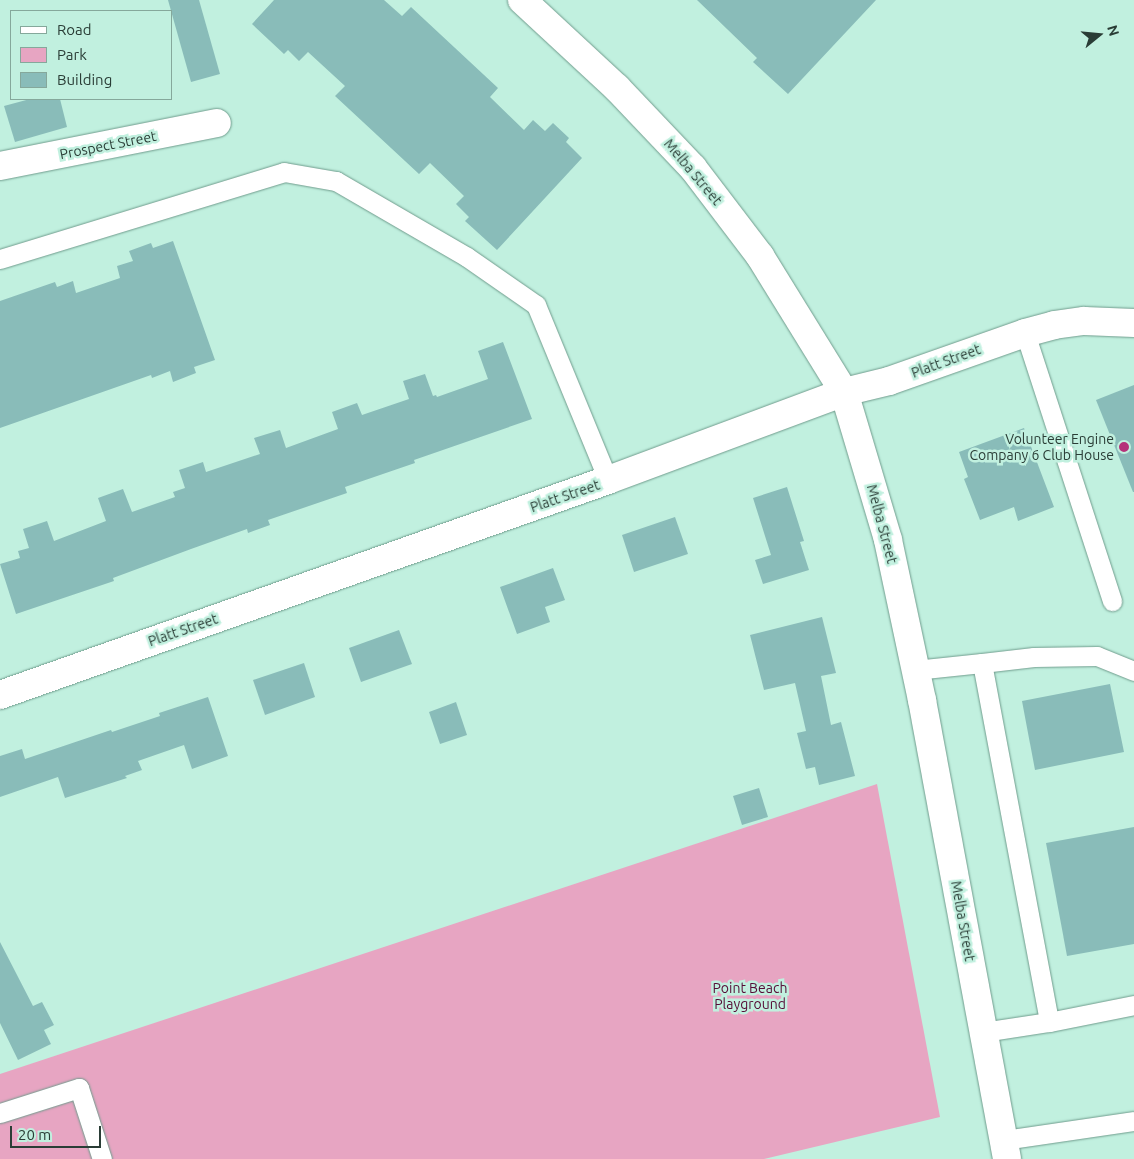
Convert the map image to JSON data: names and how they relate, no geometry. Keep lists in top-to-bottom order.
{
  "streets": {
    "street": ["Prospect Street", "Melba Street", "Platt Street"]
  },
  "crossings": [
    ["Melba Street", "Platt Street"]
  ],
  "parks": ["Point Beach Playground"],
  "places": ["Volunteer Engine Company 6 Club House"],
  "legend": ["Road", "Park", "Building"],
  "scale_bar": "20 m",
  "north": "right"
}
